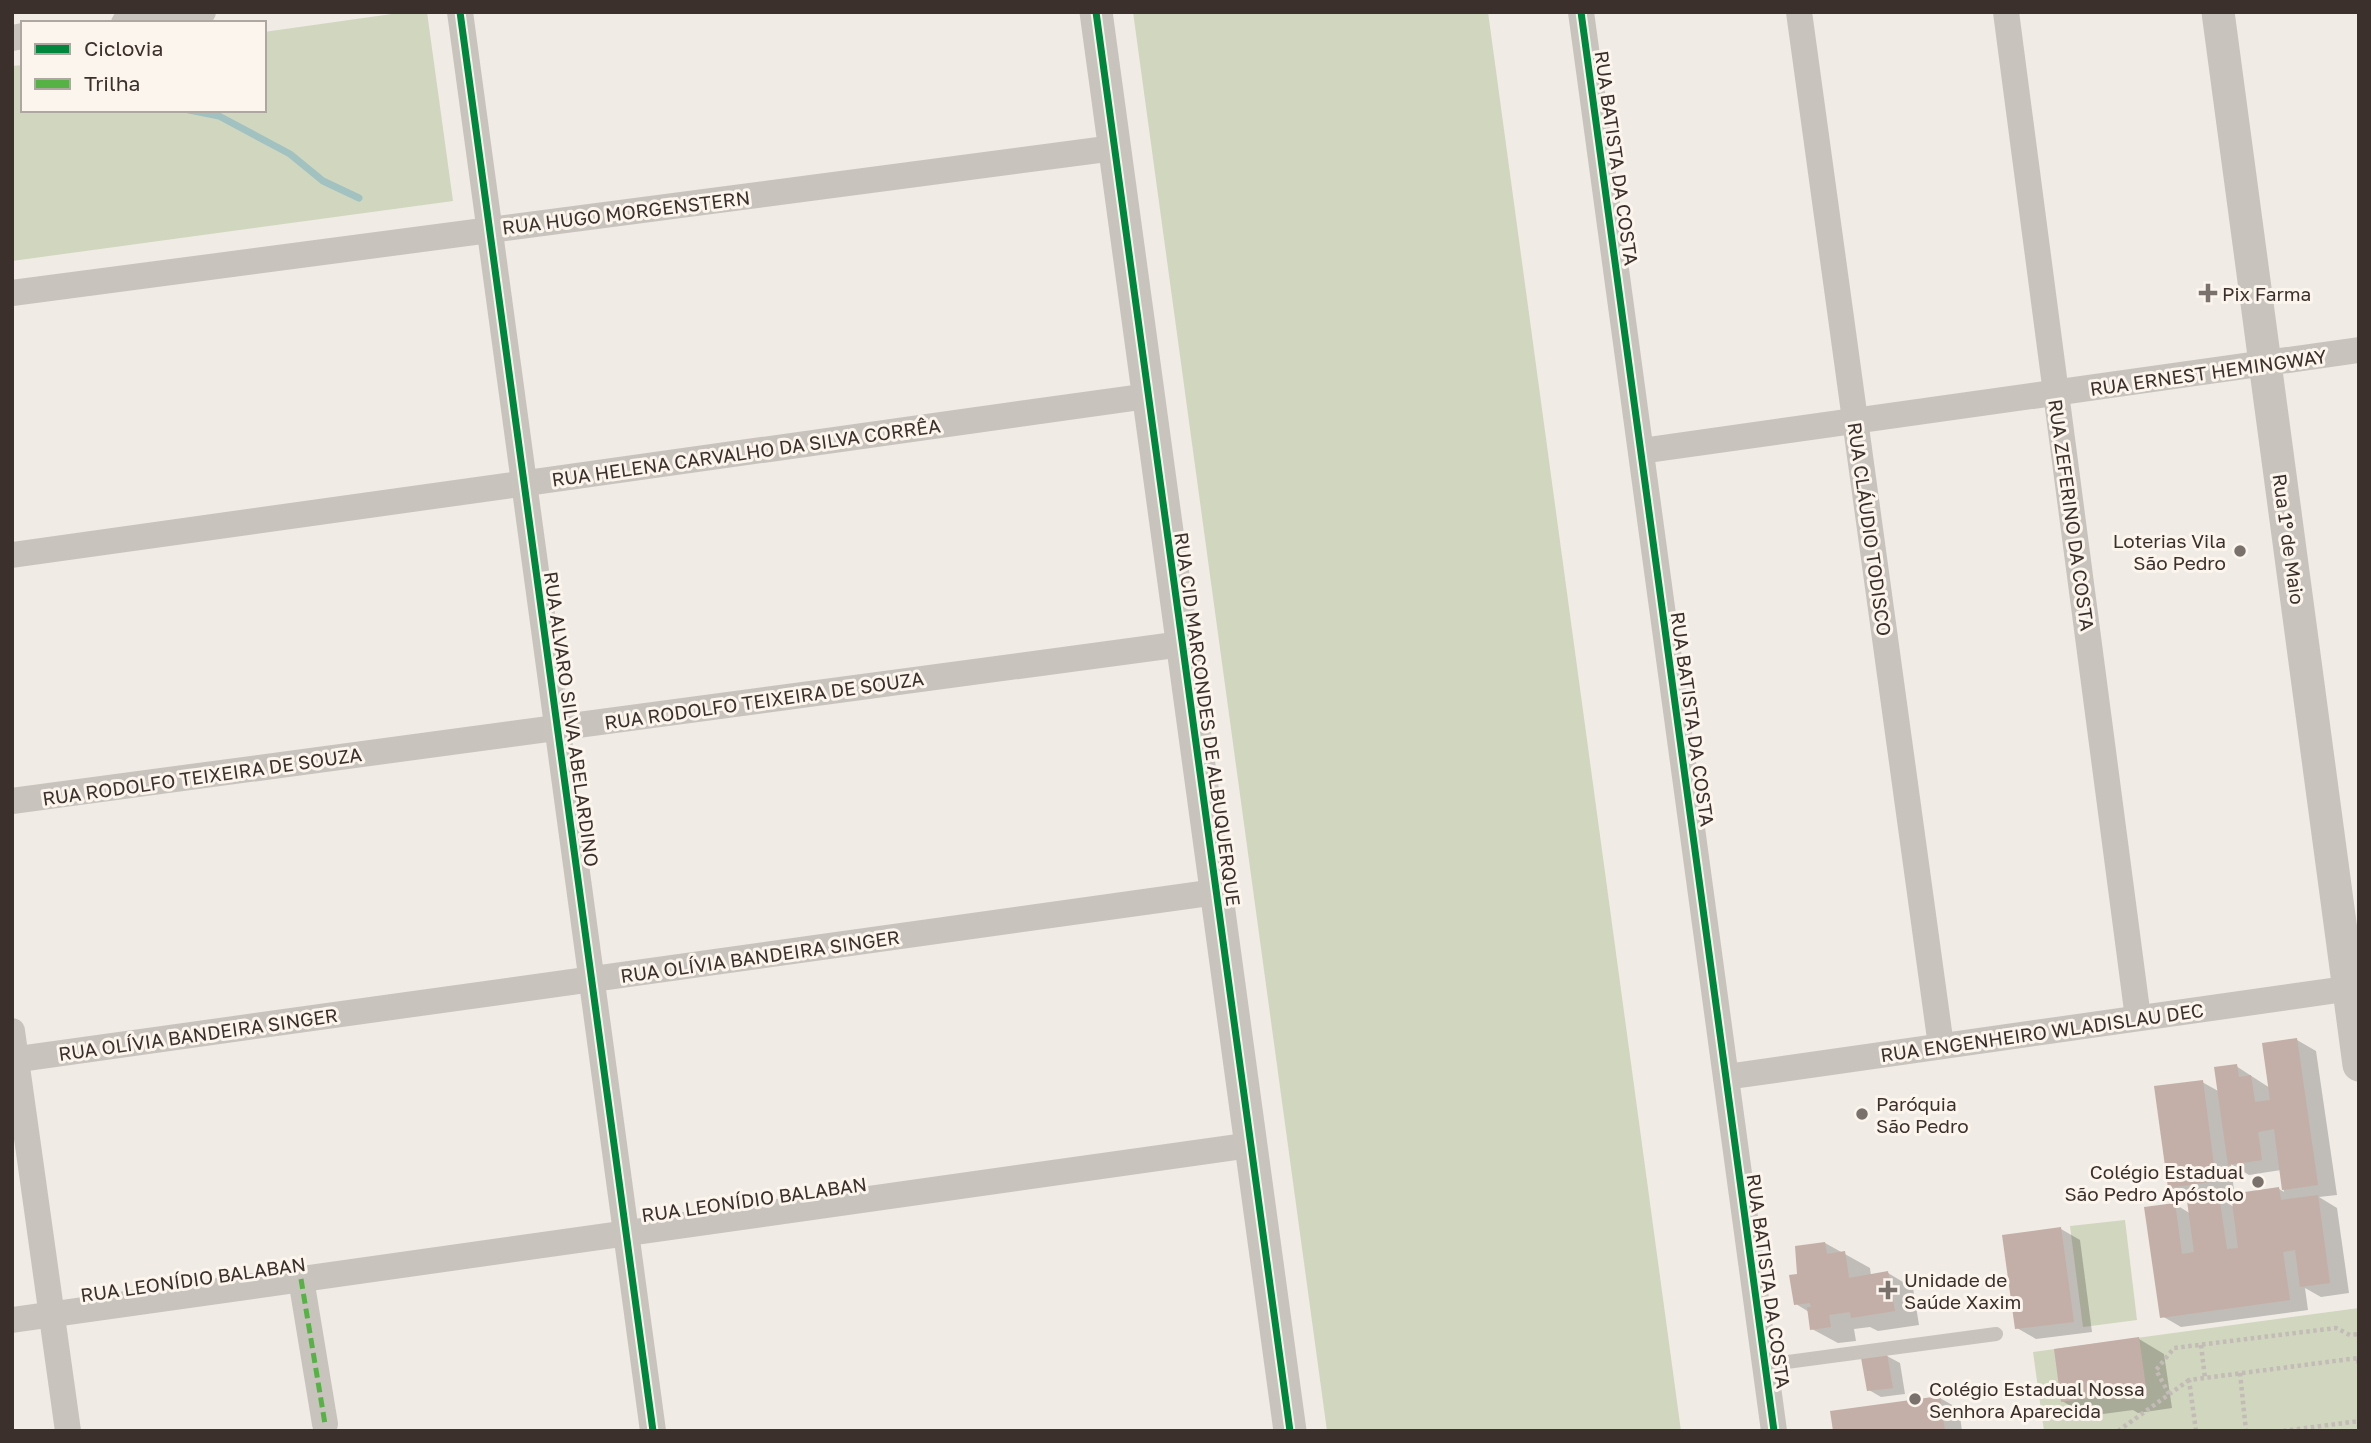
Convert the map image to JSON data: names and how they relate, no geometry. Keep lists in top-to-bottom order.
{
  "streets": {
    "street": [
      "RUA BATISTA DA COSTA",
      "RUA HUGO MORGENSTERN",
      "RUA ERNEST HEMINGWAY",
      "RUA HELENA CARVALHO DA SILVA CORRÊA",
      "RUA ZEFERINO DA COSTA",
      "RUA CLÁUDIO TODISCO",
      "Rua 1º de Maio",
      "RUA RODOLFO TEIXEIRA DE SOUZA",
      "RUA ALVARO SILVA ABELARDINO",
      "RUA CID MARCONDES DE ALBUQUERQUE",
      "RUA OLÍVIA BANDEIRA SINGER",
      "RUA ENGENHEIRO WLADISLAU DEC",
      "RUA LEONÍDIO BALABAN"
    ]
  },
  "crossings": [
    ["RUA BATISTA DA COSTA", "RUA ERNEST HEMINGWAY"],
    ["RUA BATISTA DA COSTA", "RUA ENGENHEIRO WLADISLAU DEC"],
    ["RUA HUGO MORGENSTERN", "RUA ALVARO SILVA ABELARDINO"],
    ["RUA HUGO MORGENSTERN", "RUA CID MARCONDES DE ALBUQUERQUE"],
    ["RUA ERNEST HEMINGWAY", "RUA ZEFERINO DA COSTA"],
    ["RUA ERNEST HEMINGWAY", "RUA CLÁUDIO TODISCO"],
    ["RUA ERNEST HEMINGWAY", "Rua 1º de Maio"],
    ["RUA HELENA CARVALHO DA SILVA CORRÊA", "RUA ALVARO SILVA ABELARDINO"],
    ["RUA HELENA CARVALHO DA SILVA CORRÊA", "RUA CID MARCONDES DE ALBUQUERQUE"],
    ["RUA ZEFERINO DA COSTA", "RUA ENGENHEIRO WLADISLAU DEC"],
    ["RUA CLÁUDIO TODISCO", "RUA ENGENHEIRO WLADISLAU DEC"],
    ["Rua 1º de Maio", "RUA ENGENHEIRO WLADISLAU DEC"],
    ["RUA RODOLFO TEIXEIRA DE SOUZA", "RUA ALVARO SILVA ABELARDINO"],
    ["RUA RODOLFO TEIXEIRA DE SOUZA", "RUA CID MARCONDES DE ALBUQUERQUE"],
    ["RUA ALVARO SILVA ABELARDINO", "RUA OLÍVIA BANDEIRA SINGER"],
    ["RUA ALVARO SILVA ABELARDINO", "RUA LEONÍDIO BALABAN"],
    ["RUA CID MARCONDES DE ALBUQUERQUE", "RUA OLÍVIA BANDEIRA SINGER"],
    ["RUA CID MARCONDES DE ALBUQUERQUE", "RUA LEONÍDIO BALABAN"]
  ],
  "places": {
    "health": ["Pix Farma", "Unidade de Saúde Xaxim"],
    "other": [
      "Loterias Vila São Pedro",
      "Paróquia São Pedro",
      "Colégio Estadual São Pedro Apóstolo",
      "Colégio Estadual Nossa Senhora Aparecida"
    ]
  },
  "legend": ["Ciclovia", "Trilha"]
}
